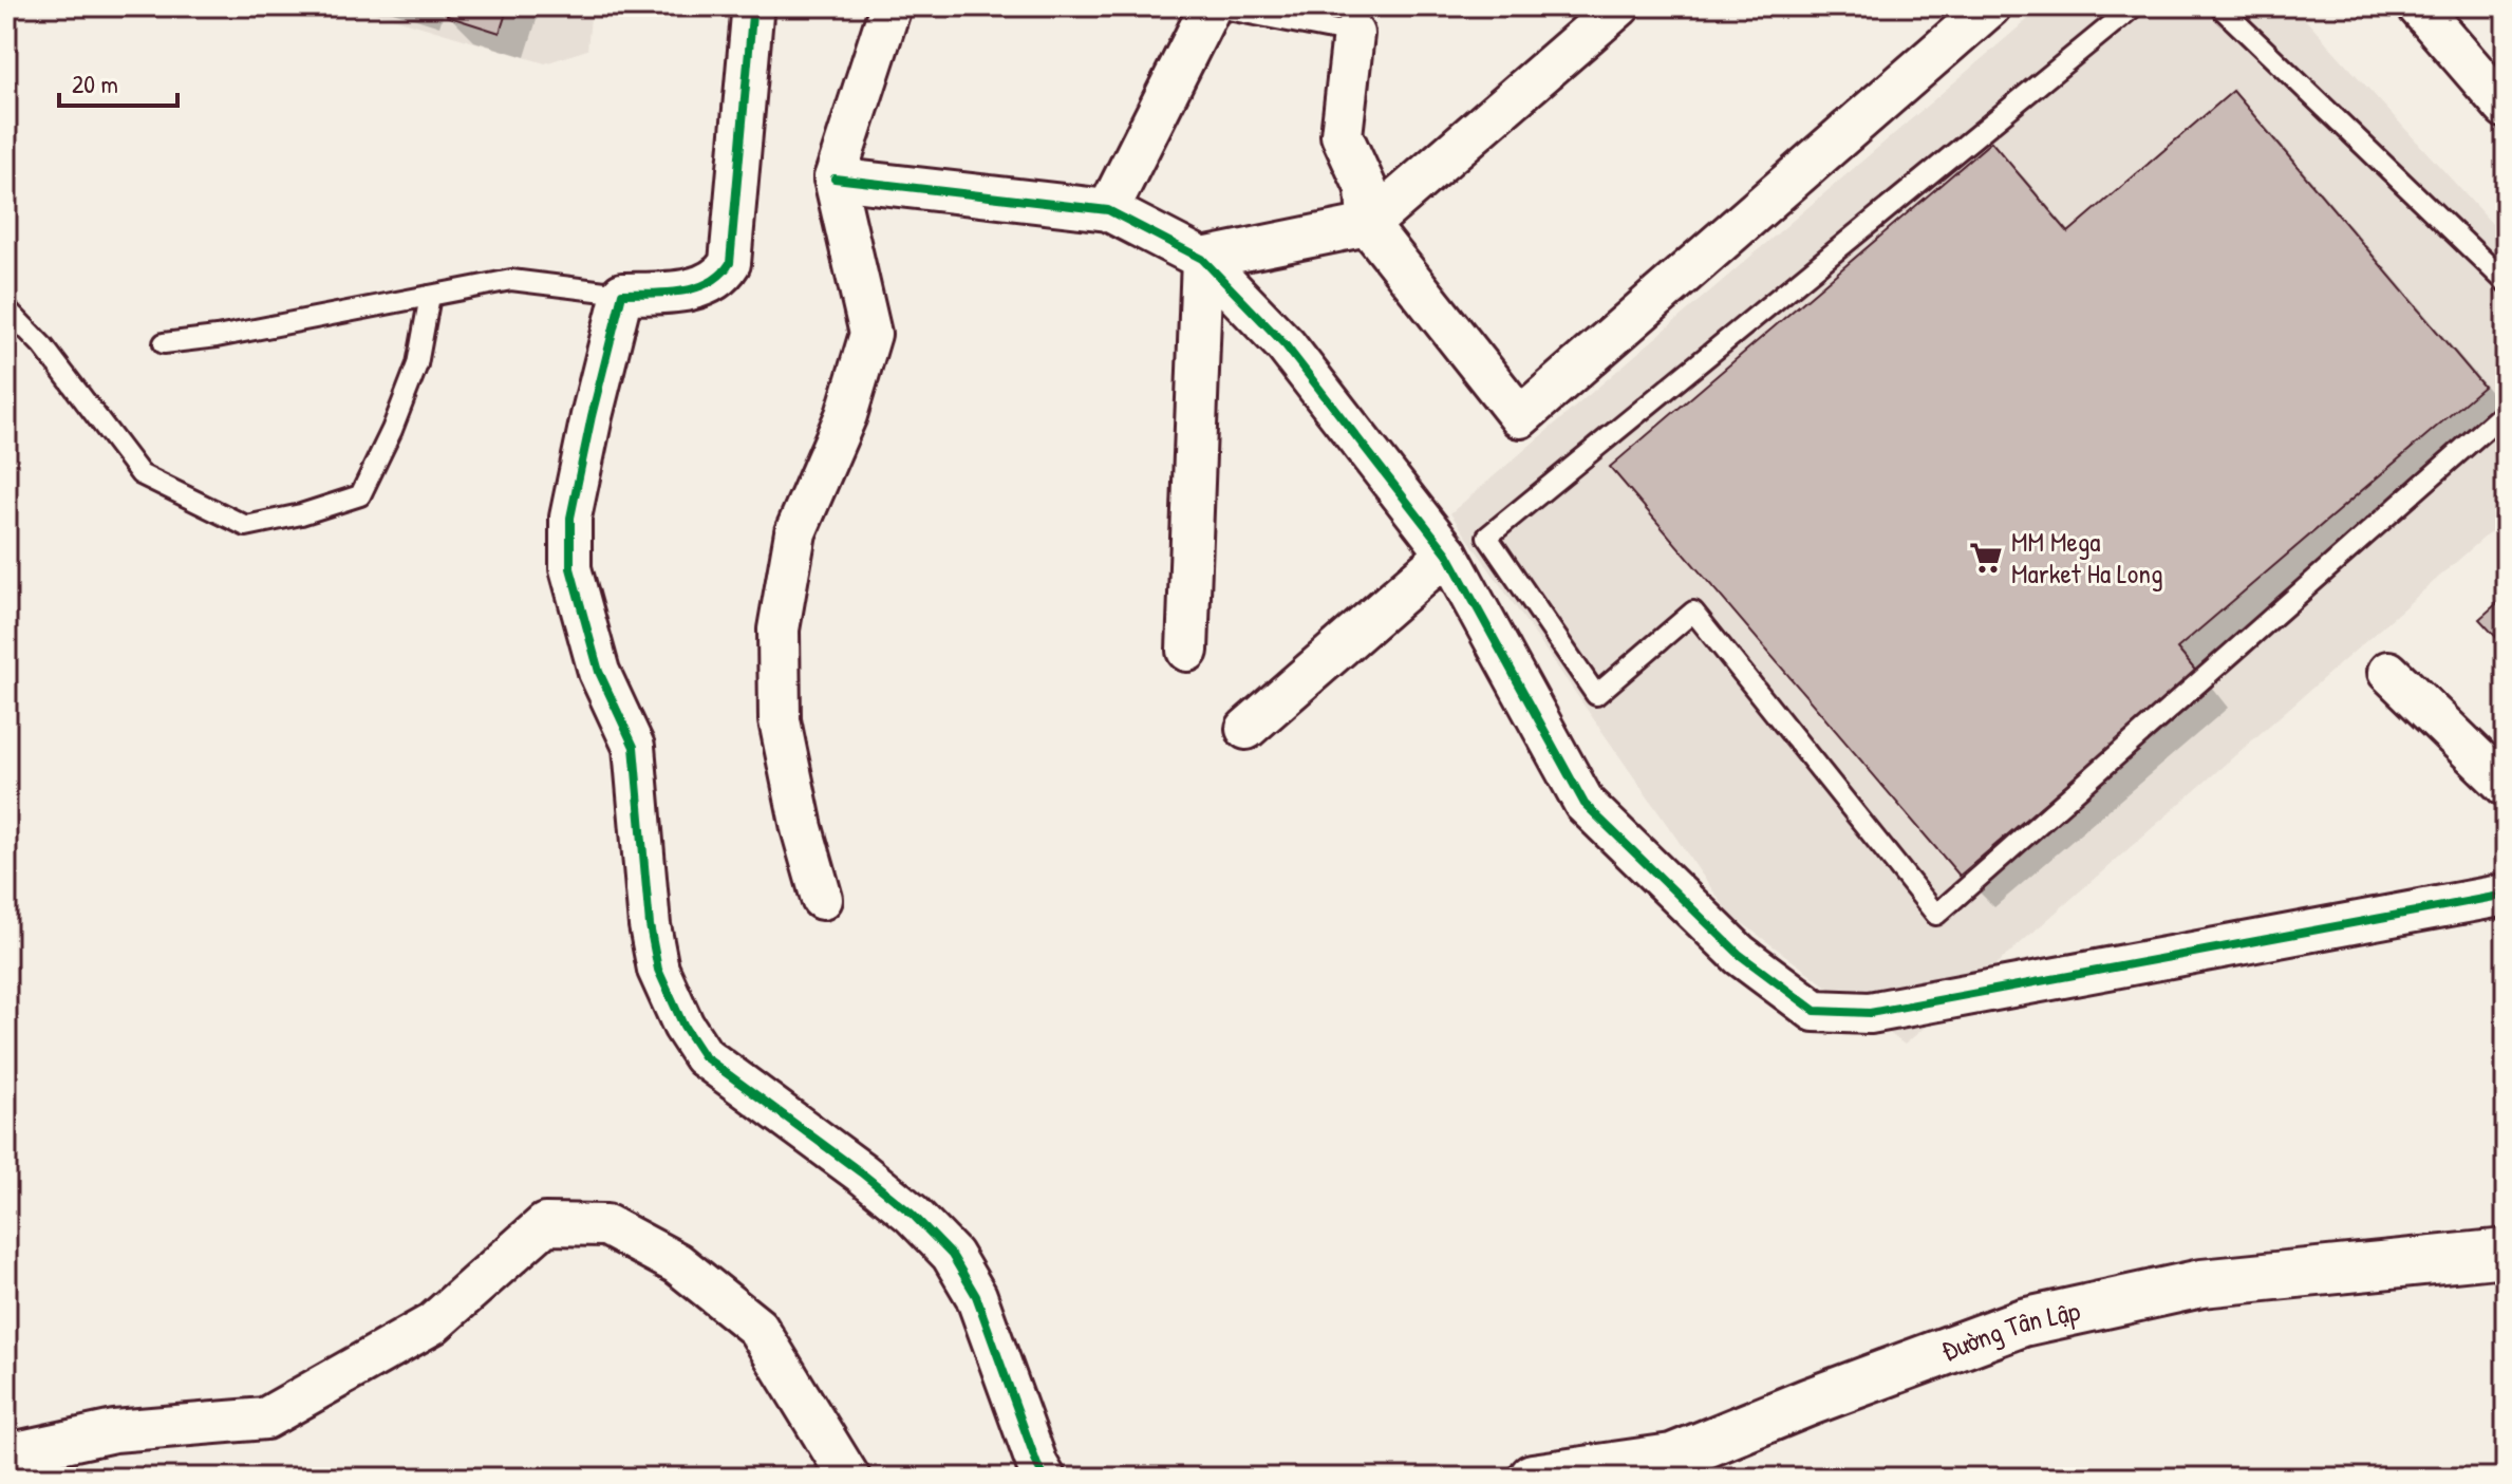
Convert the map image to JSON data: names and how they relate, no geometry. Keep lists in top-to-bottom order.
{
  "streets": {
    "street": ["Đường Tân Lập"]
  },
  "places": {
    "supermarket": ["MM Mega Market Ha Long"]
  },
  "scale_bar": "20 m"
}
